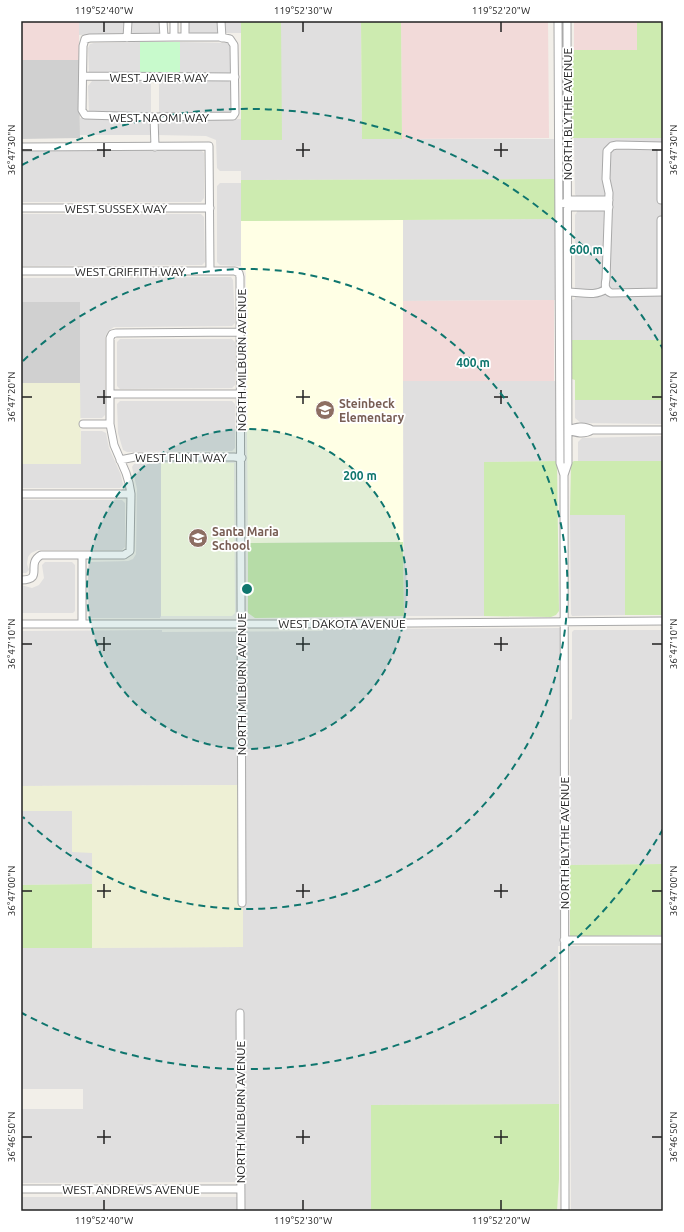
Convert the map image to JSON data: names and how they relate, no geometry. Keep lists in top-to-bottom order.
{
  "streets": {
    "street": [
      "WEST JAVIER WAY",
      "NORTH BLYTHE AVENUE",
      "WEST NAOMI WAY",
      "WEST SUSSEX WAY",
      "WEST GRIFFITH WAY",
      "NORTH MILBURN AVENUE",
      "WEST FLINT WAY",
      "WEST DAKOTA AVENUE",
      "WEST ANDREWS AVENUE"
    ]
  },
  "crossings": [
    ["WEST JAVIER WAY", "WEST NAOMI WAY"],
    ["NORTH BLYTHE AVENUE", "WEST DAKOTA AVENUE"],
    ["WEST GRIFFITH WAY", "NORTH MILBURN AVENUE"],
    ["NORTH MILBURN AVENUE", "WEST FLINT WAY"],
    ["NORTH MILBURN AVENUE", "WEST DAKOTA AVENUE"],
    ["NORTH MILBURN AVENUE", "WEST ANDREWS AVENUE"]
  ],
  "places": {
    "school or university": ["Steinbeck Elementary", "Santa Maria School"]
  },
  "coordinates": [
    "119°52'40\"W",
    "119°52'30\"W",
    "119°52'20\"W",
    "36°47'30\"N",
    "36°47'20\"N",
    "36°47'10\"N",
    "36°47'00\"N",
    "36°46'50\"N"
  ],
  "rings": ["600 m", "400 m", "200 m"]
}
